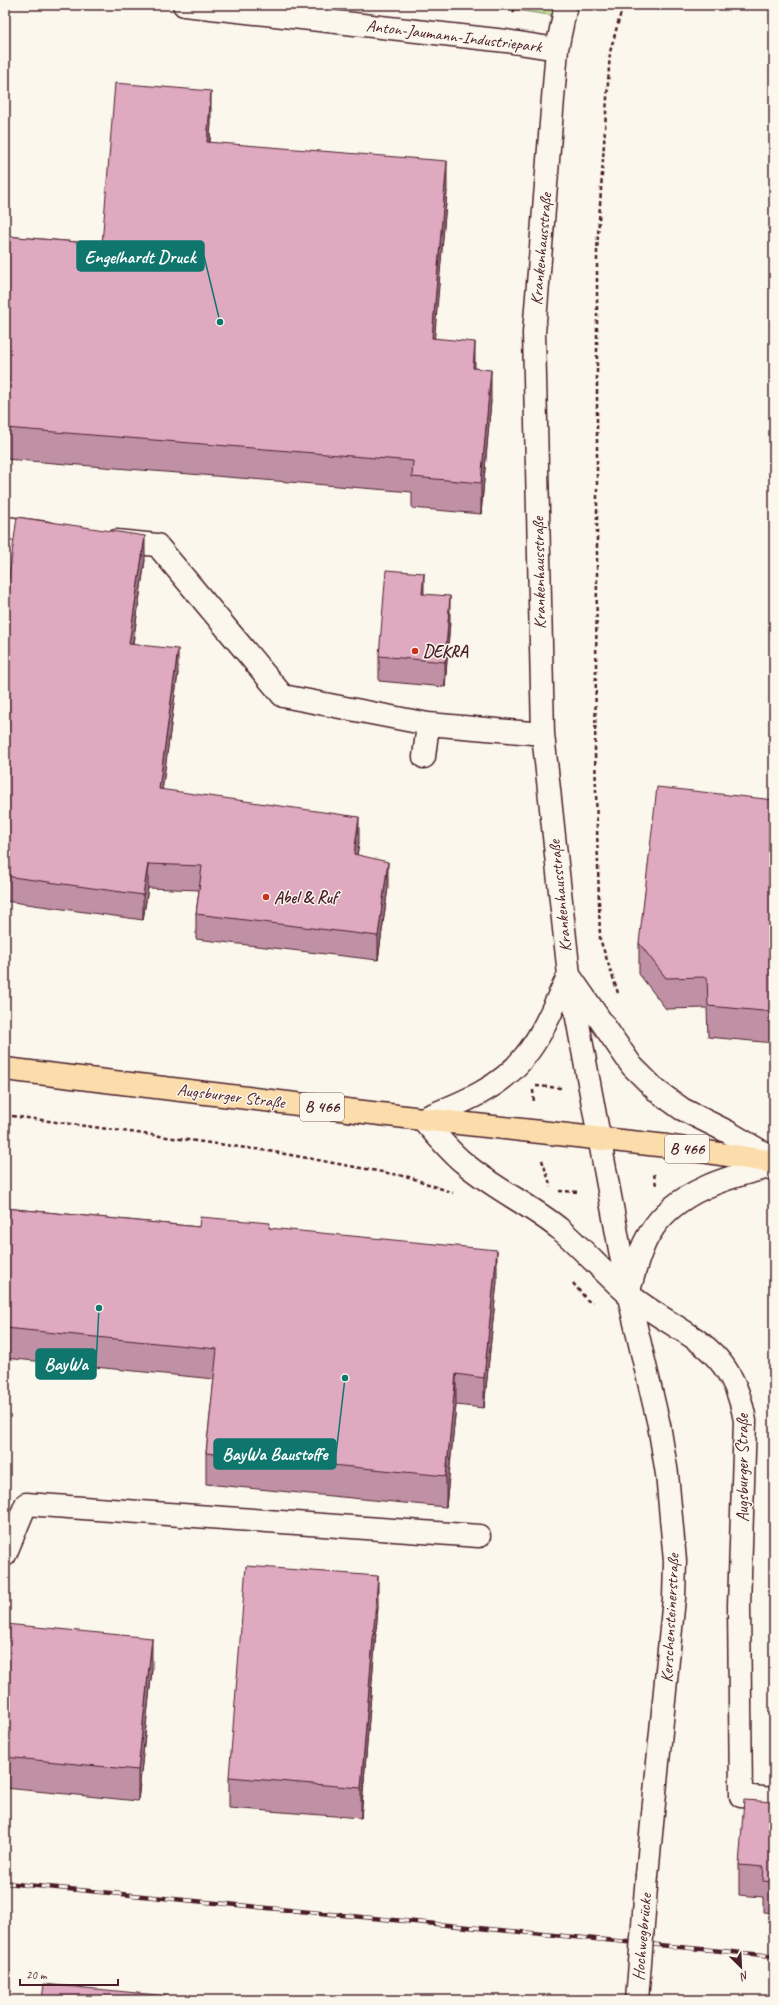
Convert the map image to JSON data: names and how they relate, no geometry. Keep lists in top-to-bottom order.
{
  "streets": {
    "main road": ["Augsburger Straße", "B 466"],
    "street": [
      "Anton-Jaumann-Industriepark",
      "Krankenhausstraße",
      "Kerschensteinerstraße",
      "Hochwegbrücke"
    ]
  },
  "crossings": [
    ["Anton-Jaumann-Industriepark", "Krankenhausstraße"],
    ["Krankenhausstraße", "Augsburger Straße"],
    ["Augsburger Straße", "Kerschensteinerstraße"],
    ["Kerschensteinerstraße", "Hochwegbrücke"]
  ],
  "places": [
    "Engelhardt Druck",
    "DEKRA",
    "Abel & Ruf",
    "BayWa",
    "BayWa Baustoffe"
  ],
  "scale_bar": "20 m",
  "north": "bottom right"
}
